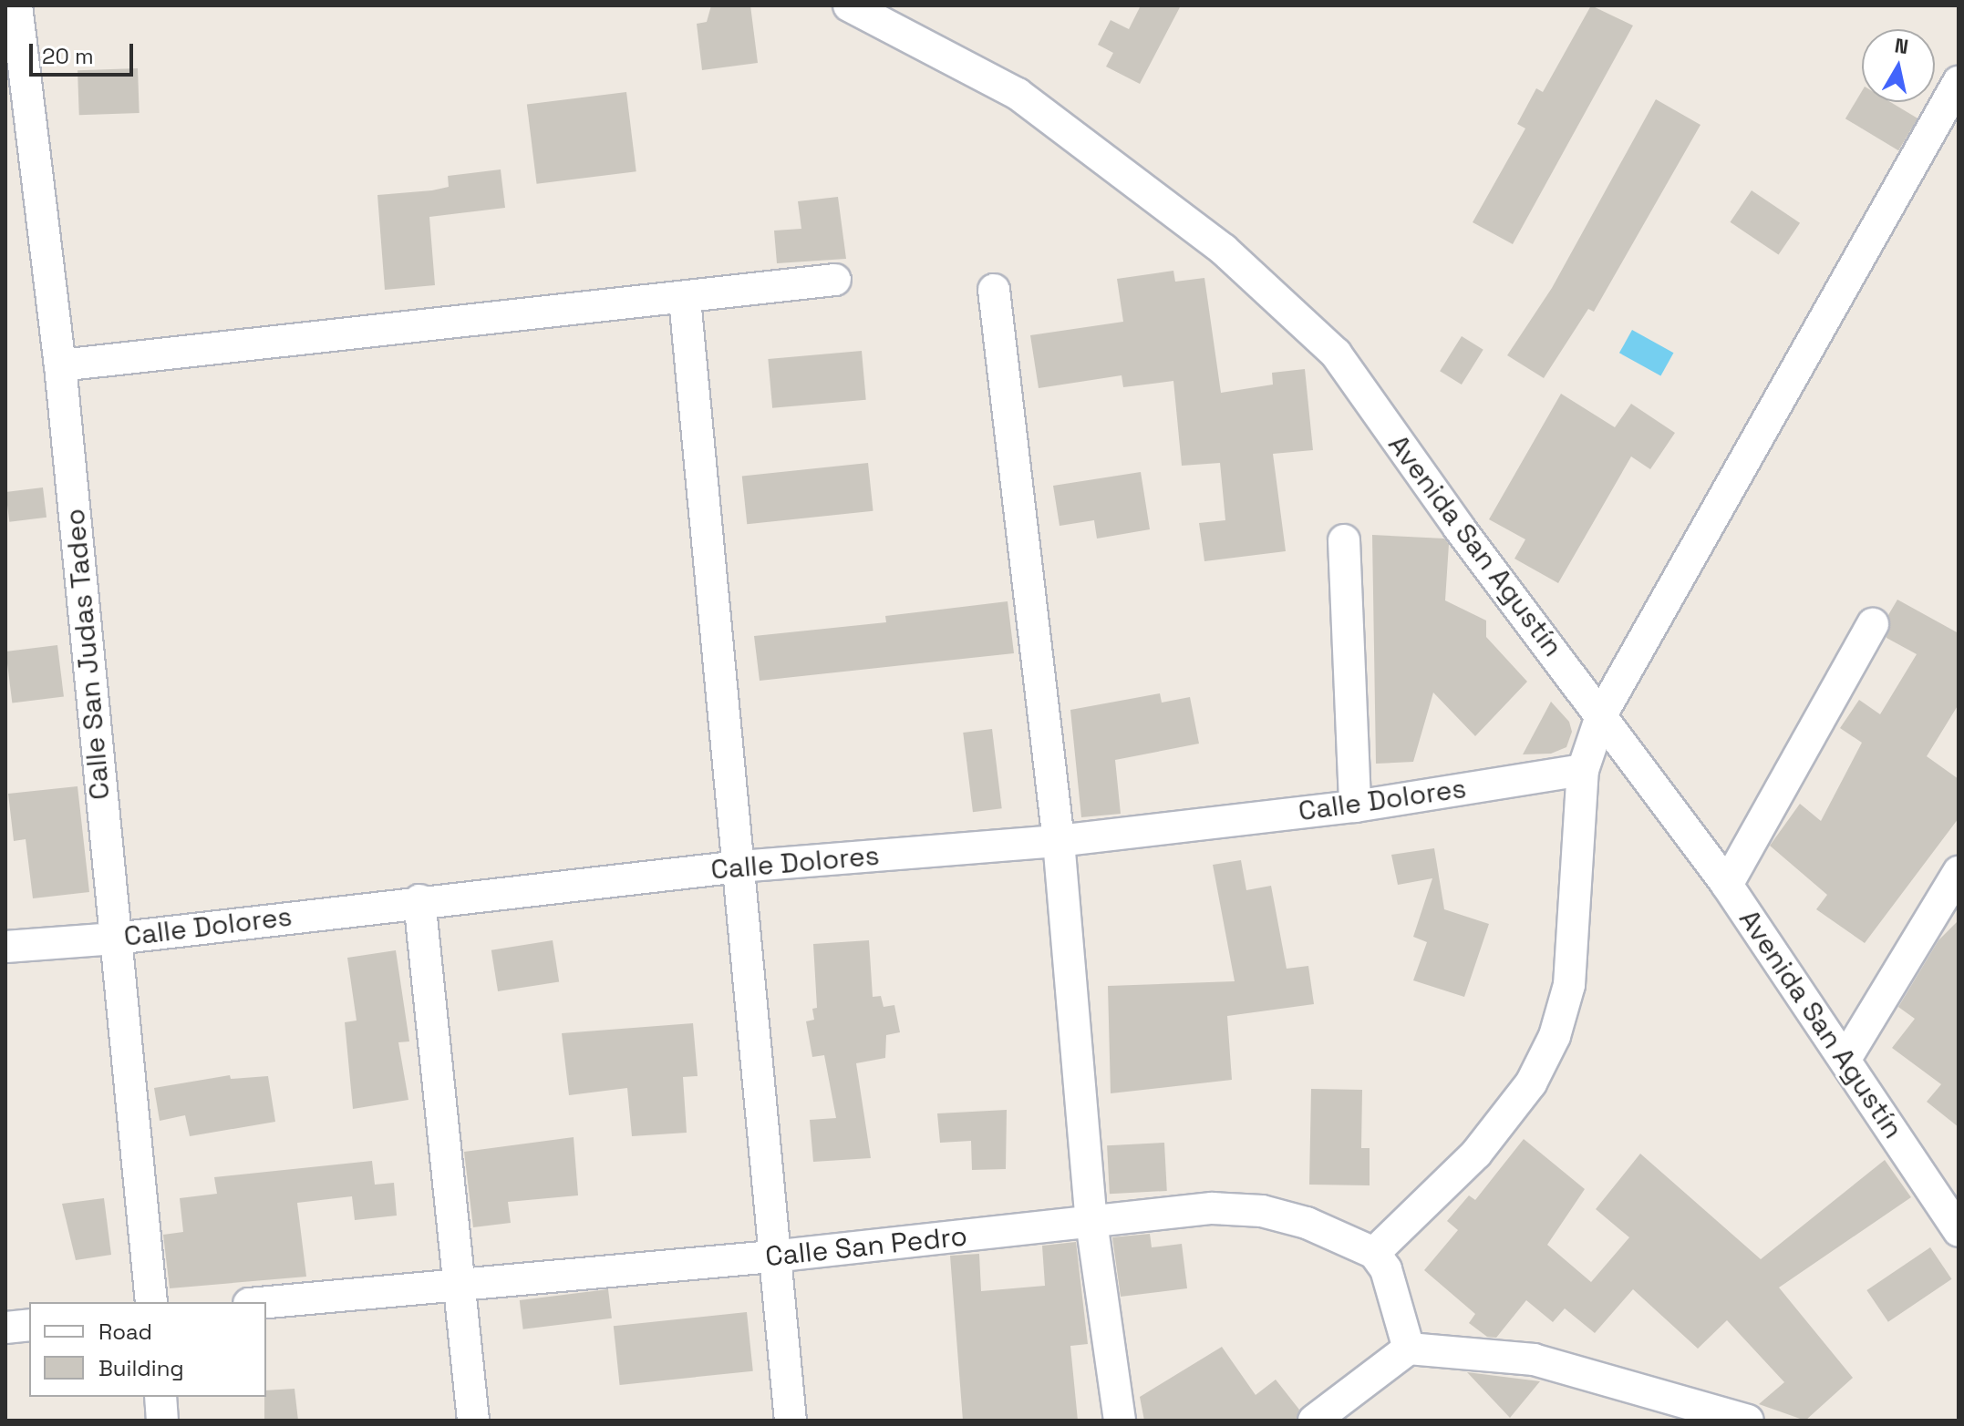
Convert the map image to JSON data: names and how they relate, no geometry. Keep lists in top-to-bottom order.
{
  "streets": {
    "street": [
      "Avenida San Agustín",
      "Calle San Judas Tadeo",
      "Calle Dolores",
      "Calle San Pedro"
    ]
  },
  "crossings": [
    ["Calle San Judas Tadeo", "Calle Dolores"]
  ],
  "legend": ["Road", "Building"],
  "scale_bar": "20 m",
  "north": "top"
}
